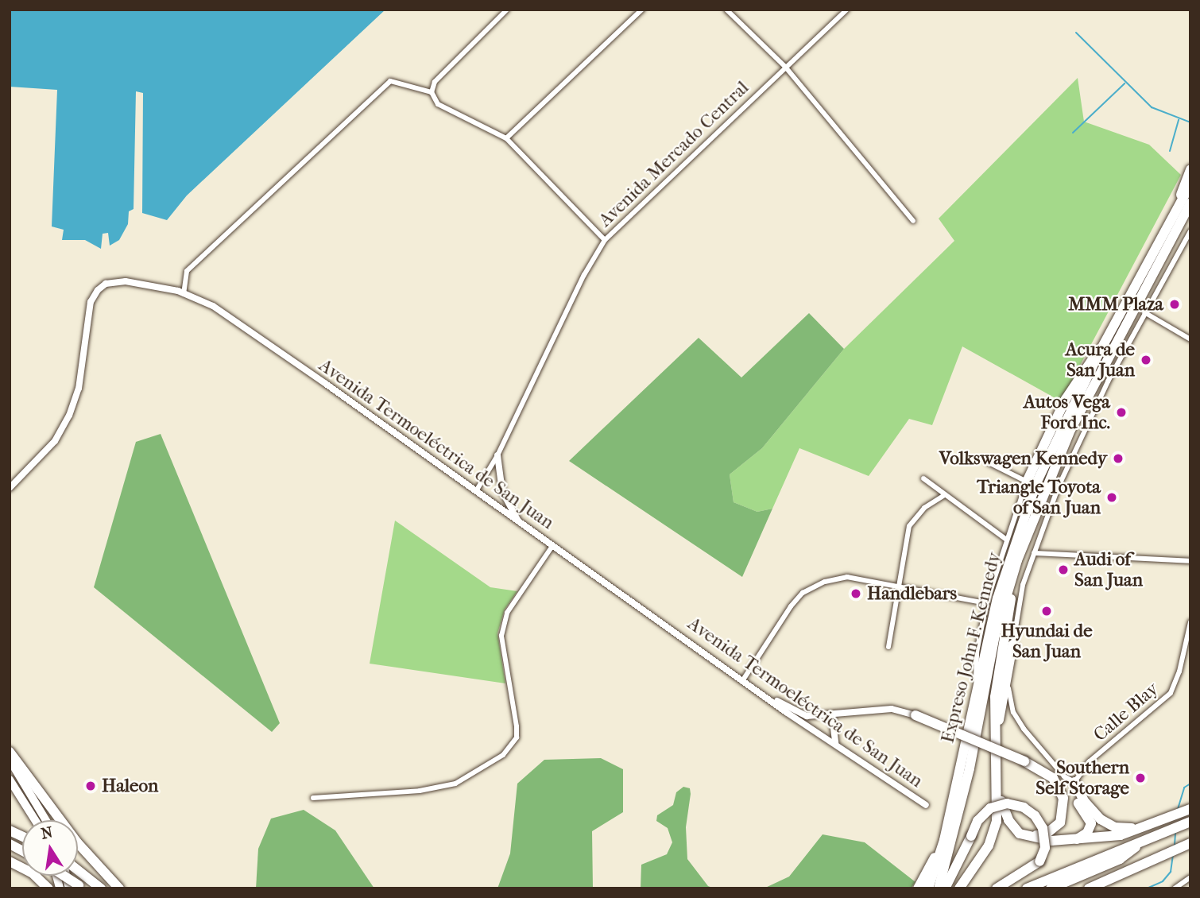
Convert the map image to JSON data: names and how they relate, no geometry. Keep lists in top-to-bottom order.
{
  "streets": {
    "highway": ["Expreso John F. Kennedy"],
    "street": ["Avenida Mercado Central", "Avenida Termoeléctrica de San Juan", "Calle Blay"]
  },
  "crossings": [
    ["Avenida Mercado Central", "Avenida Termoeléctrica de San Juan"]
  ],
  "places": [
    "MMM Plaza",
    "Acura de San Juan",
    "Autos Vega Ford Inc.",
    "Volkswagen Kennedy",
    "Triangle Toyota of San Juan",
    "Audi of San Juan",
    "Handlebars",
    "Hyundai de San Juan",
    "Southern Self Storage",
    "Haleon"
  ],
  "north": "top"
}
